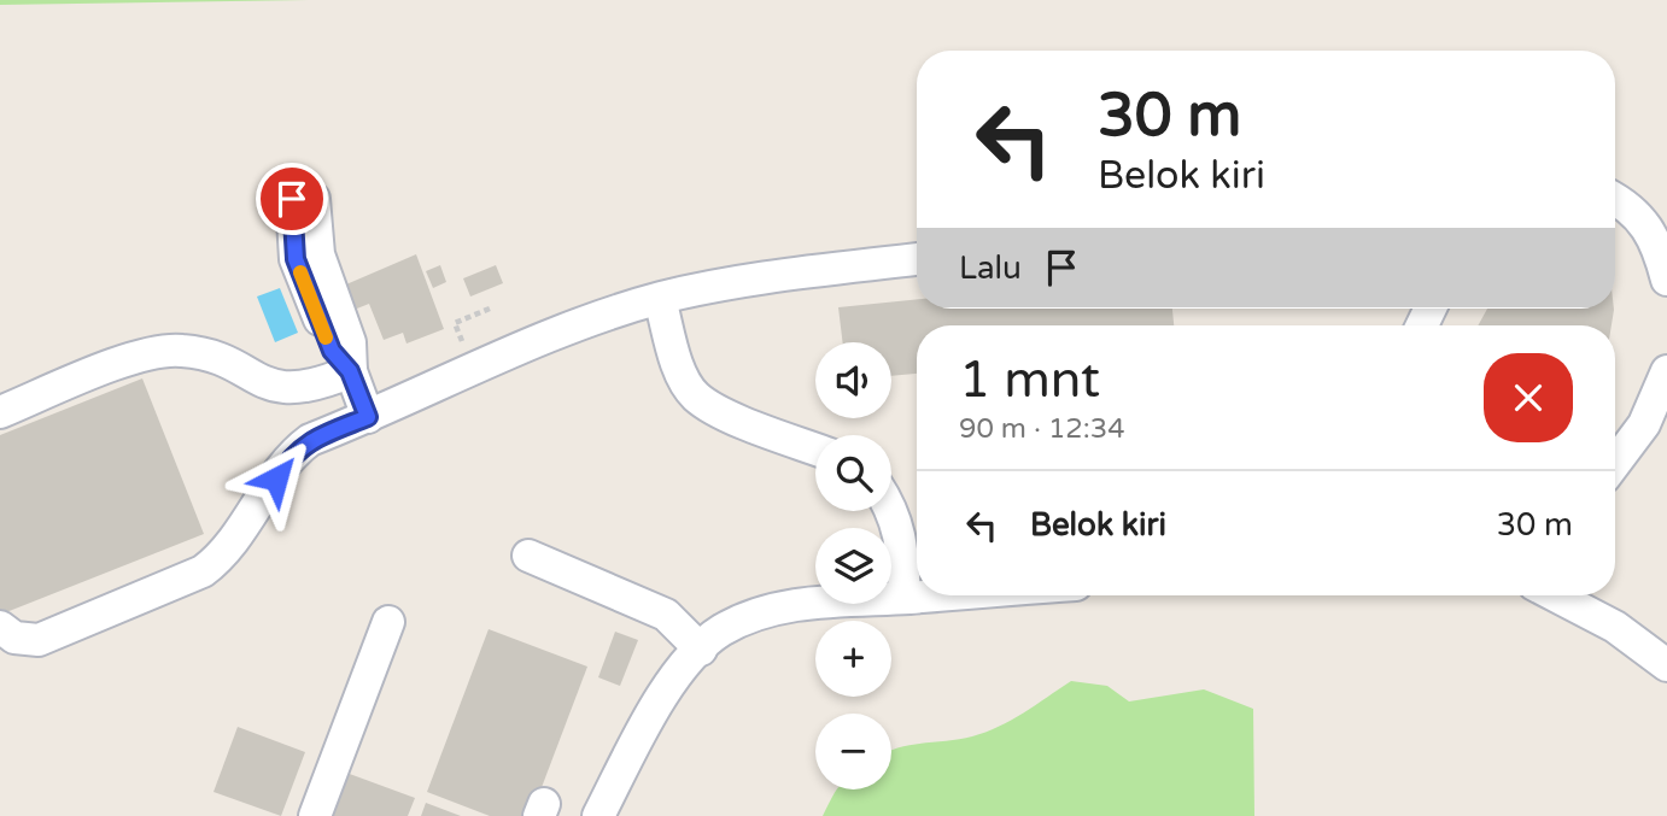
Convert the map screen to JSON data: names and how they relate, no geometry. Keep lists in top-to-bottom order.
{
  "page": {
    "turn": ["30 m", "Belok kiri"],
    "then": "Lalu",
    "heading": ["1 mnt", "90 m · 12:34"],
    "map_buttons": ["+", "−"],
    "list": [
      {
        "name": "Belok kiri",
        "value": "30 m"
      }
    ]
  }
}
